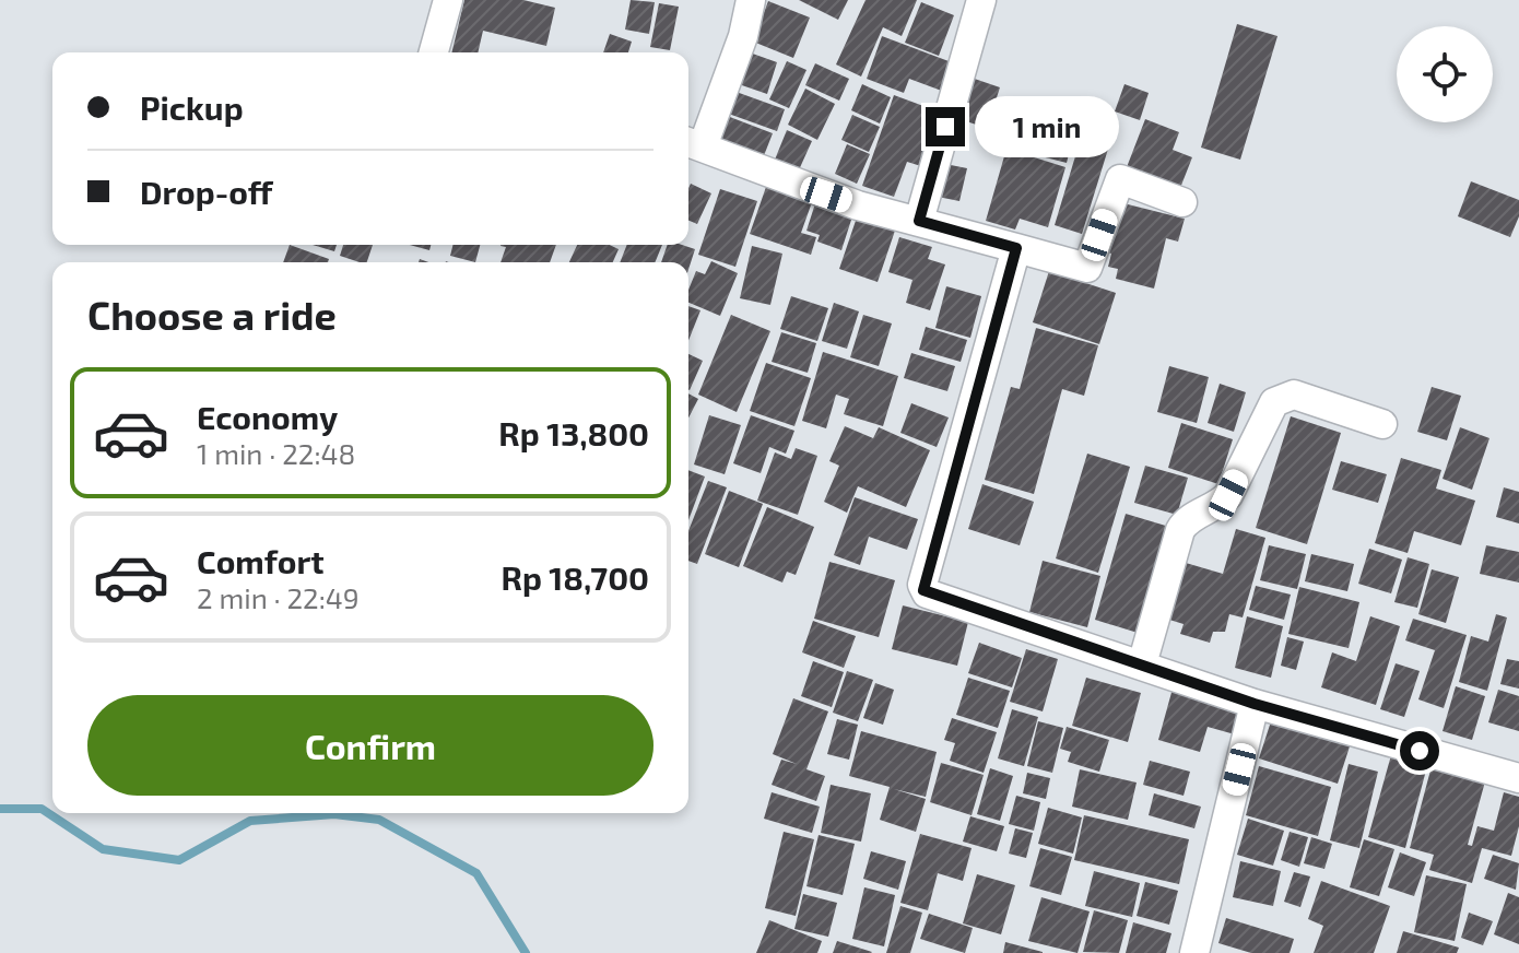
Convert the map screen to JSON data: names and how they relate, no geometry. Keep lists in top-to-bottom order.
{
  "page": {
    "banner": ["Pickup", "Drop-off"],
    "bubble": "1 min",
    "heading": "Choose a ride",
    "list": [
      {
        "name": "Economy",
        "note": "1 min · 22:48",
        "value": "Rp 13,800"
      },
      {
        "name": "Comfort",
        "note": "2 min · 22:49",
        "value": "Rp 18,700"
      }
    ],
    "buttons": "Confirm"
  }
}
